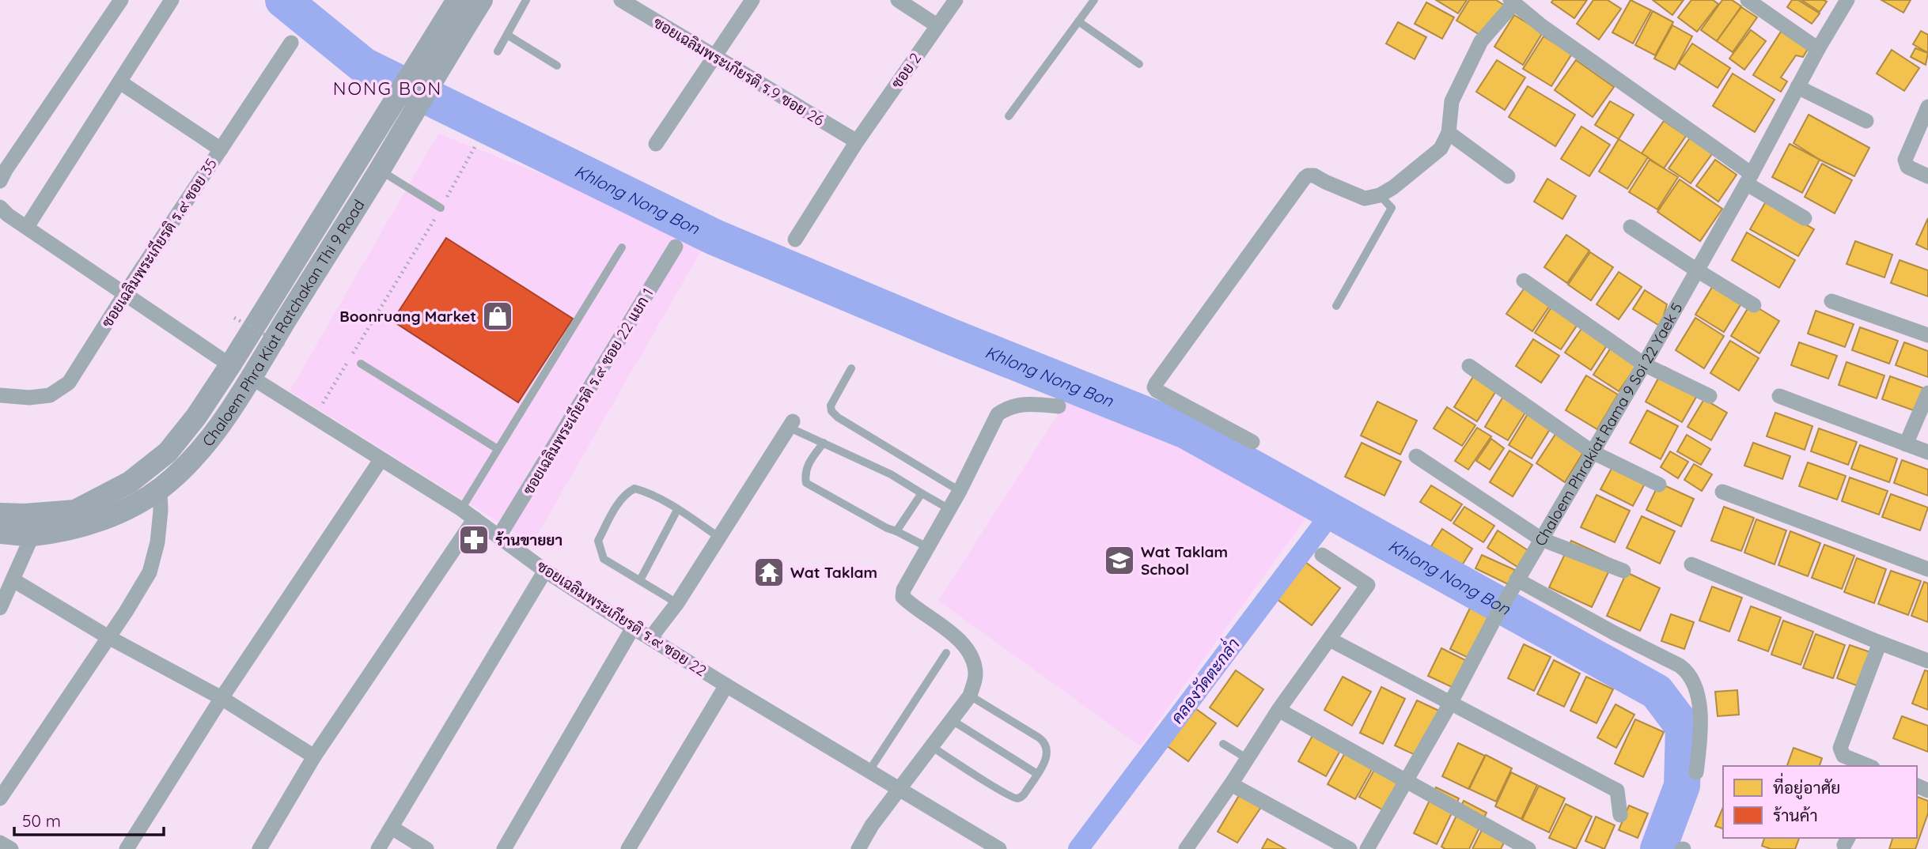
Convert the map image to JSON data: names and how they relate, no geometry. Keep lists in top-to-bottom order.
{
  "streets": {
    "main road": ["Chaloem Phra Kiat Ratchakan Thi 9 Road"],
    "street": [
      "ซอย 2",
      "ซอยเฉลิมพระเกียรติ ร.9 ซอย 26",
      "ซอยเฉลิมพระเกียรติ ร.๙ ซอย 35",
      "ซอยเฉลิมพระเกียรติ ร.๙ ซอย 22 แยก 1",
      "Chaloem Phrakiat Rama 9 Soi 22 Yaek 5",
      "ซอยเฉลิมพระเกียรติ ร.๙ ซอย 22"
    ]
  },
  "crossings": [
    ["ซอย 2", "ซอยเฉลิมพระเกียรติ ร.9 ซอย 26"],
    ["Chaloem Phra Kiat Ratchakan Thi 9 Road", "ซอยเฉลิมพระเกียรติ ร.๙ ซอย 22"],
    ["ซอยเฉลิมพระเกียรติ ร.๙ ซอย 22 แยก 1", "ซอยเฉลิมพระเกียรติ ร.๙ ซอย 22"]
  ],
  "districts": ["NONG BON"],
  "water": ["Khlong Nong Bon", "คลองวัดตะกล่ำ"],
  "places": {
    "shop": ["Boonruang Market"],
    "pharmacy": ["ร้านขายยา"],
    "school or university": ["Wat Taklam School"],
    "temple": ["Wat Taklam"]
  },
  "legend": ["ที่อยู่อาศัย", "ร้านค้า"],
  "scale_bar": "50 m"
}
